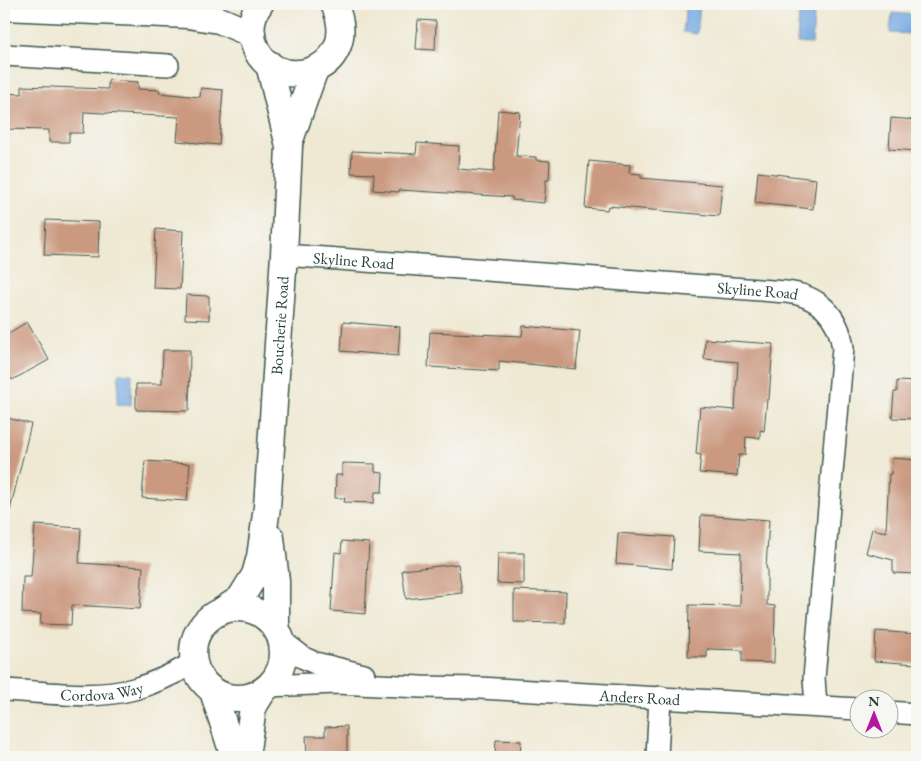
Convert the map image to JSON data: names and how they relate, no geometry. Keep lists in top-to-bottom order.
{
  "streets": {
    "main road": ["Boucherie Road"],
    "street": ["Skyline Road", "Cordova Way", "Anders Road"]
  },
  "crossings": [
    ["Skyline Road", "Boucherie Road"],
    ["Skyline Road", "Anders Road"],
    ["Boucherie Road", "Cordova Way"],
    ["Boucherie Road", "Anders Road"],
    ["Cordova Way", "Anders Road"]
  ],
  "north": "top"
}
